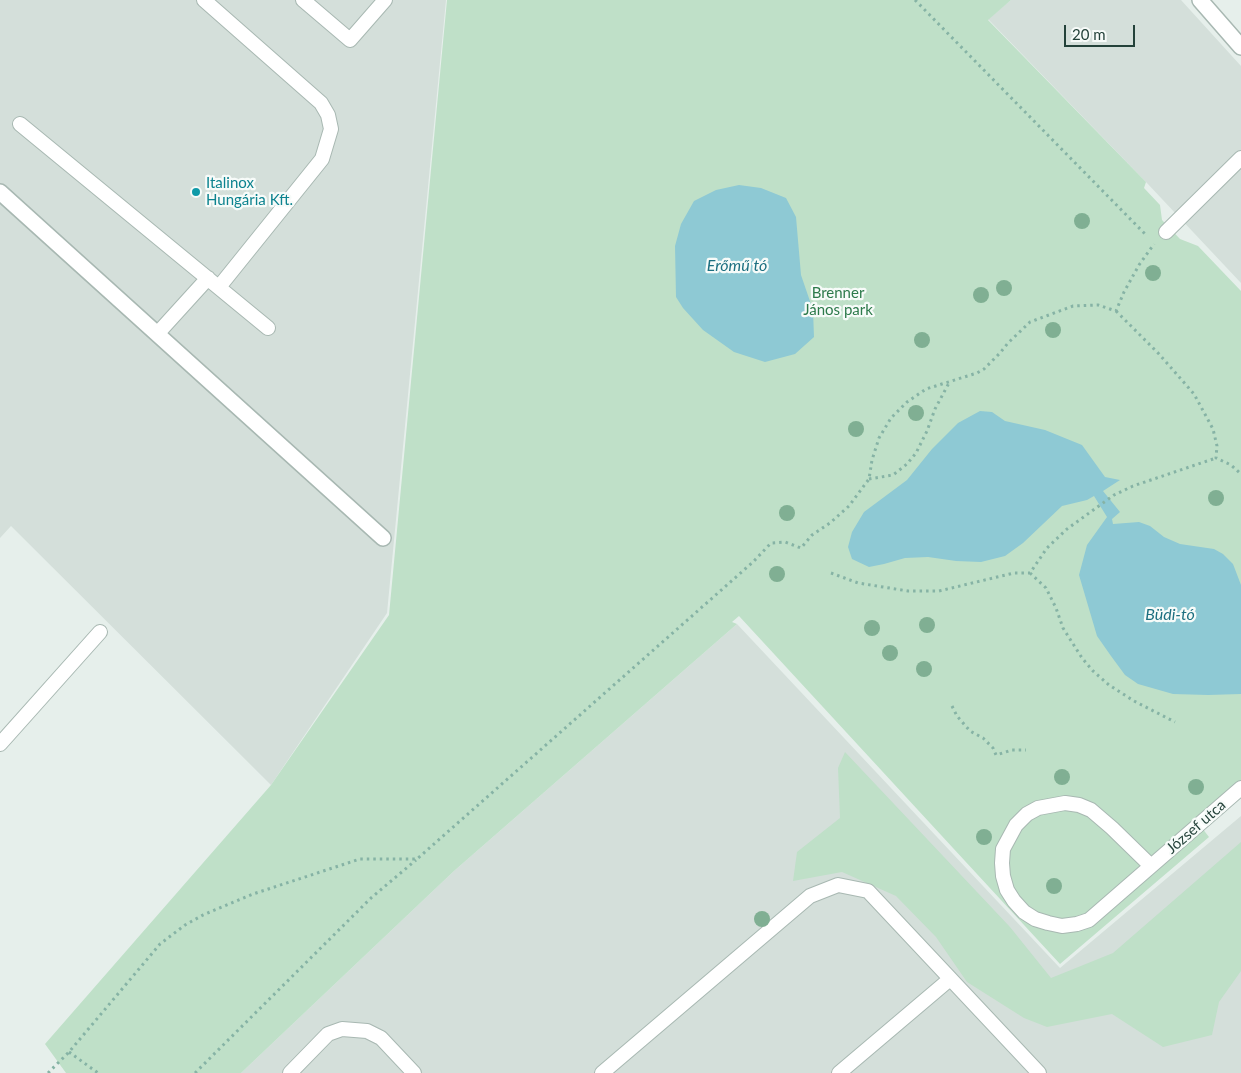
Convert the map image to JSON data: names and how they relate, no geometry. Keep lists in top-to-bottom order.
{
  "streets": {
    "lane": ["József utca"]
  },
  "water": ["Erőmű tó", "Büdi-tó"],
  "parks": ["Brenner János park"],
  "places": ["Italinox Hungária Kft."],
  "scale_bar": "20 m"
}
